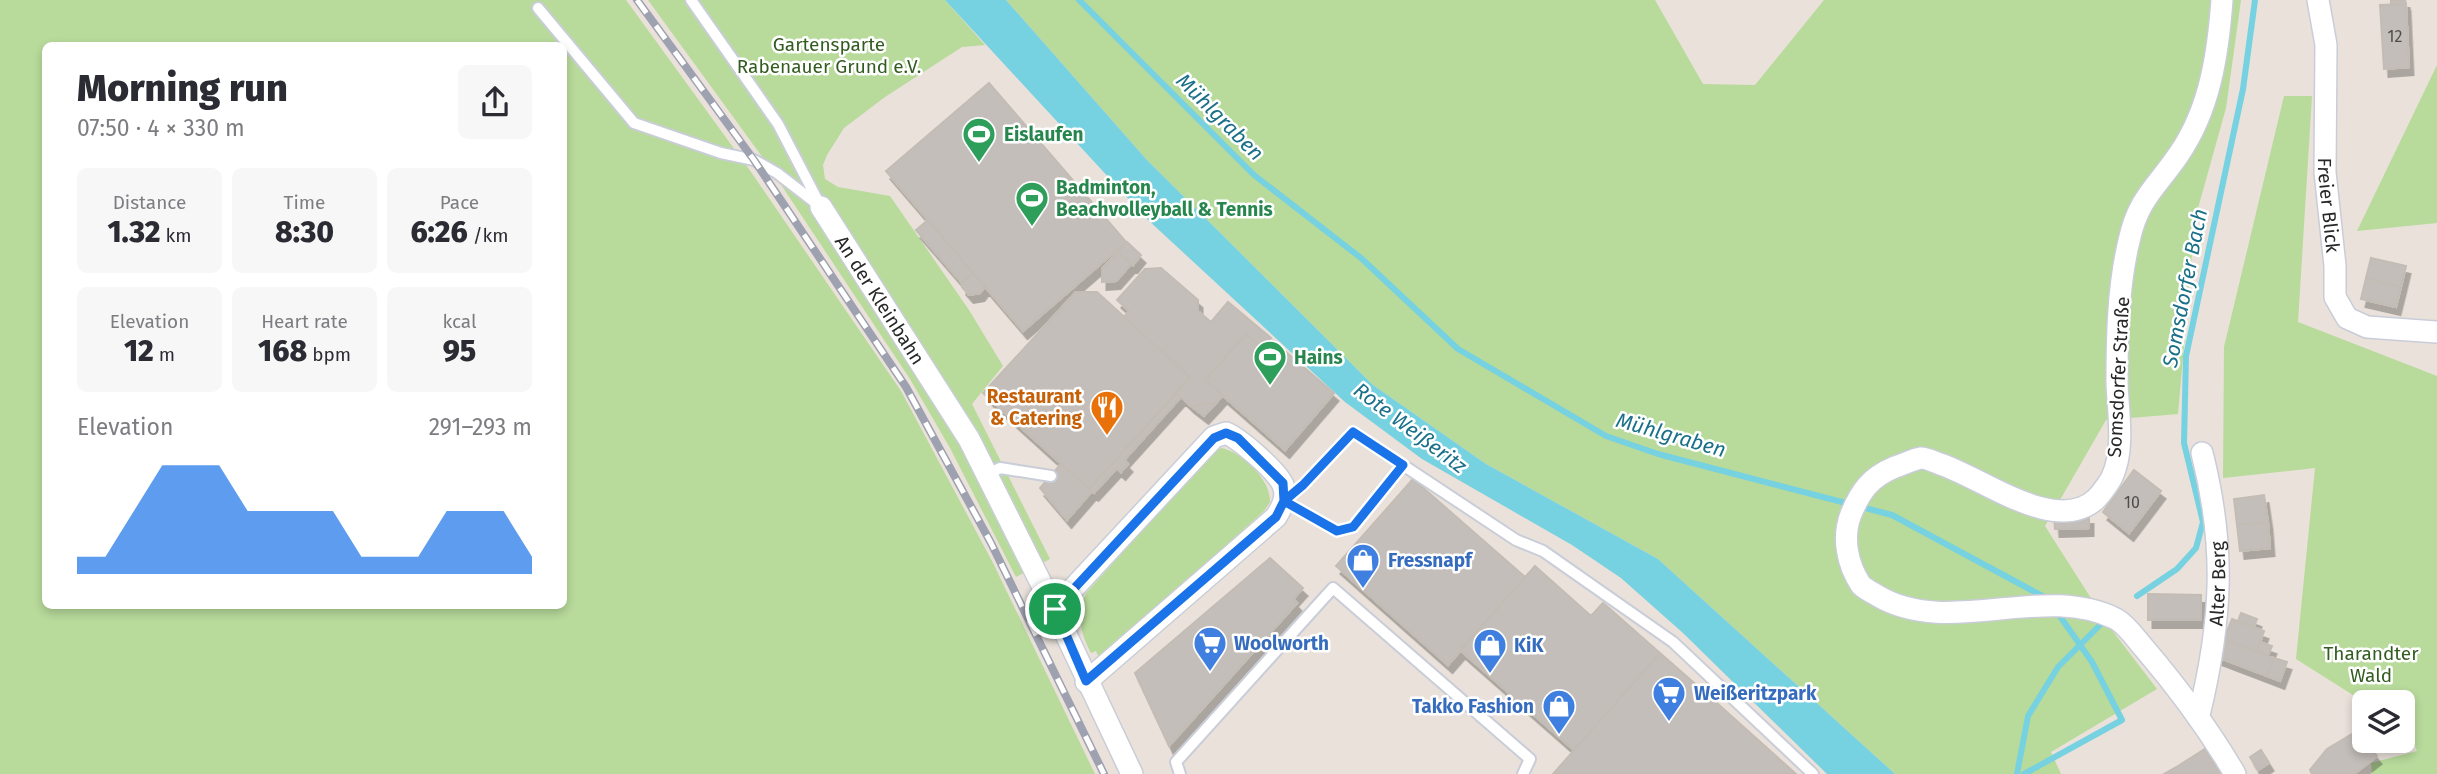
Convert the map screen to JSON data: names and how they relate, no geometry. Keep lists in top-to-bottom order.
{
  "streets": {
    "street": [
      "Freier Blick",
      "An der Kleinbahn",
      "Somsdorfer Straße",
      "Alter Berg"
    ]
  },
  "crossings": [
    ["Somsdorfer Straße", "Alter Berg"]
  ],
  "water": ["Mühlgraben", "Somsdorfer Bach", "Rote Weißeritz"],
  "parks": ["Gartensparte Rabenauer Grund e.V.", "Tharandter Wald"],
  "places": {
    "sports": ["Eislaufen", "Badminton, Beachvolleyball & Tennis", "Hains"],
    "restaurant": ["Restaurant & Catering"],
    "shop": ["Fressnapf", "KiK", "Takko Fashion"],
    "supermarket": ["Woolworth", "Weißeritzpark"]
  },
  "house_numbers": ["12", "10"],
  "page": {
    "heading": ["Morning run", "07:50 · 4 × 330 m"],
    "stats": [
      ["Distance", "1.32 km"],
      ["Time", "8:30"],
      ["Pace", "6:26 /km"],
      ["Elevation", "12 m"],
      ["Heart rate", "168 bpm"],
      ["kcal", "95"]
    ],
    "chart": ["Elevation", "291–293 m"]
  }
}
